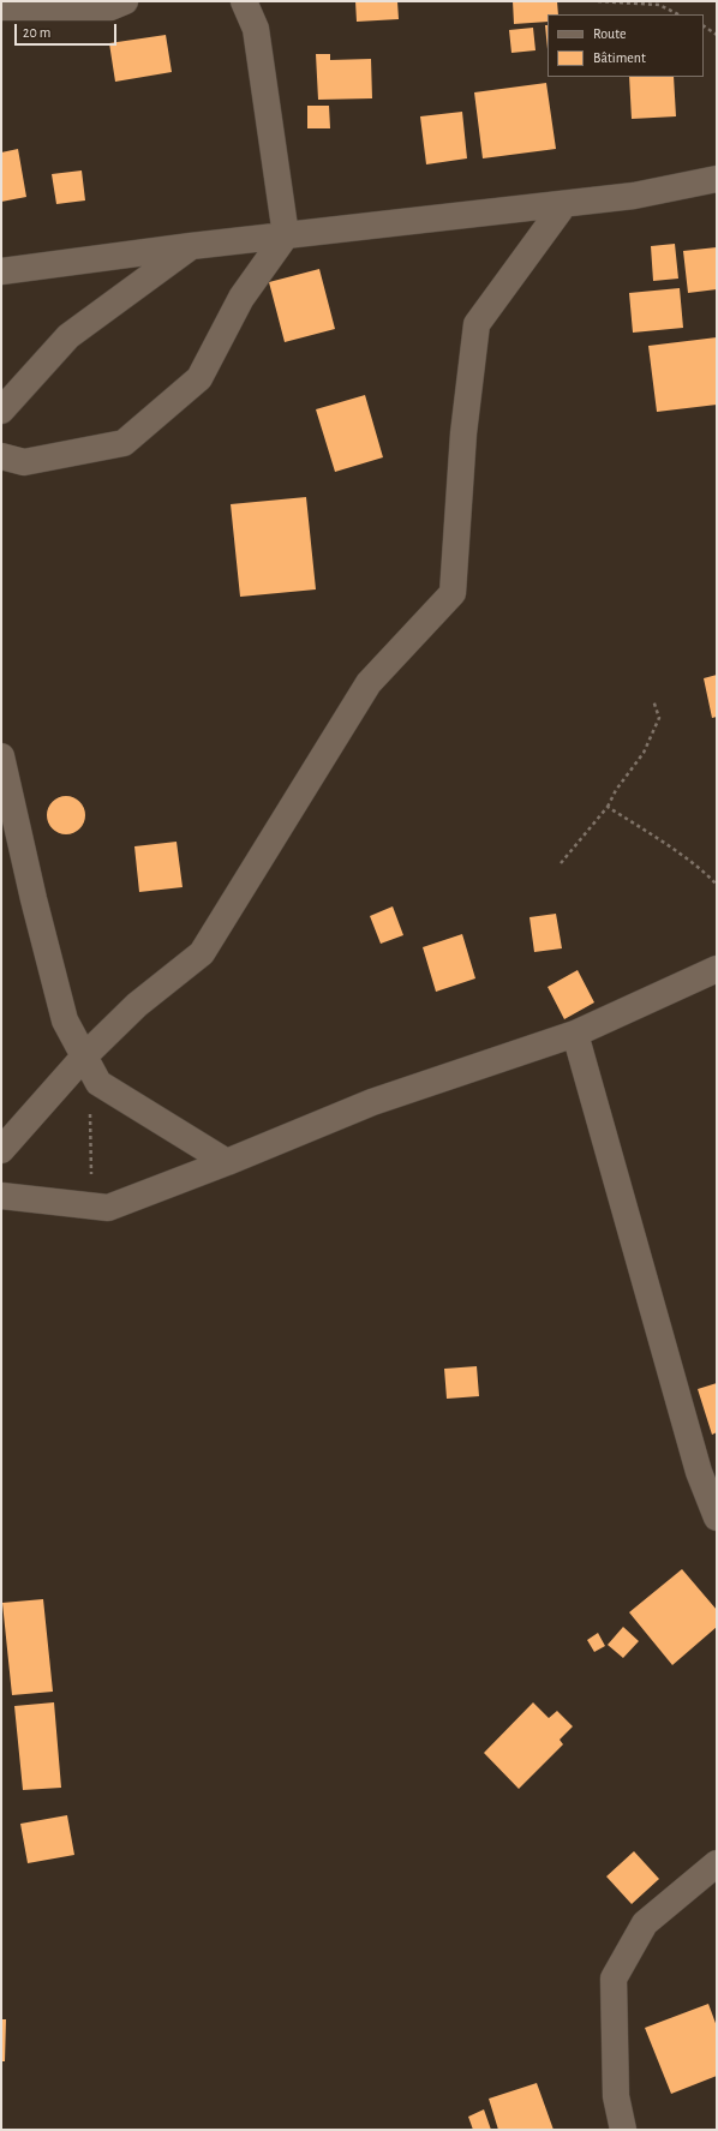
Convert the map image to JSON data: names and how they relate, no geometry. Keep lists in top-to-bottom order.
{
  "legend": ["Route", "Bâtiment"],
  "scale_bar": "20 m"
}
